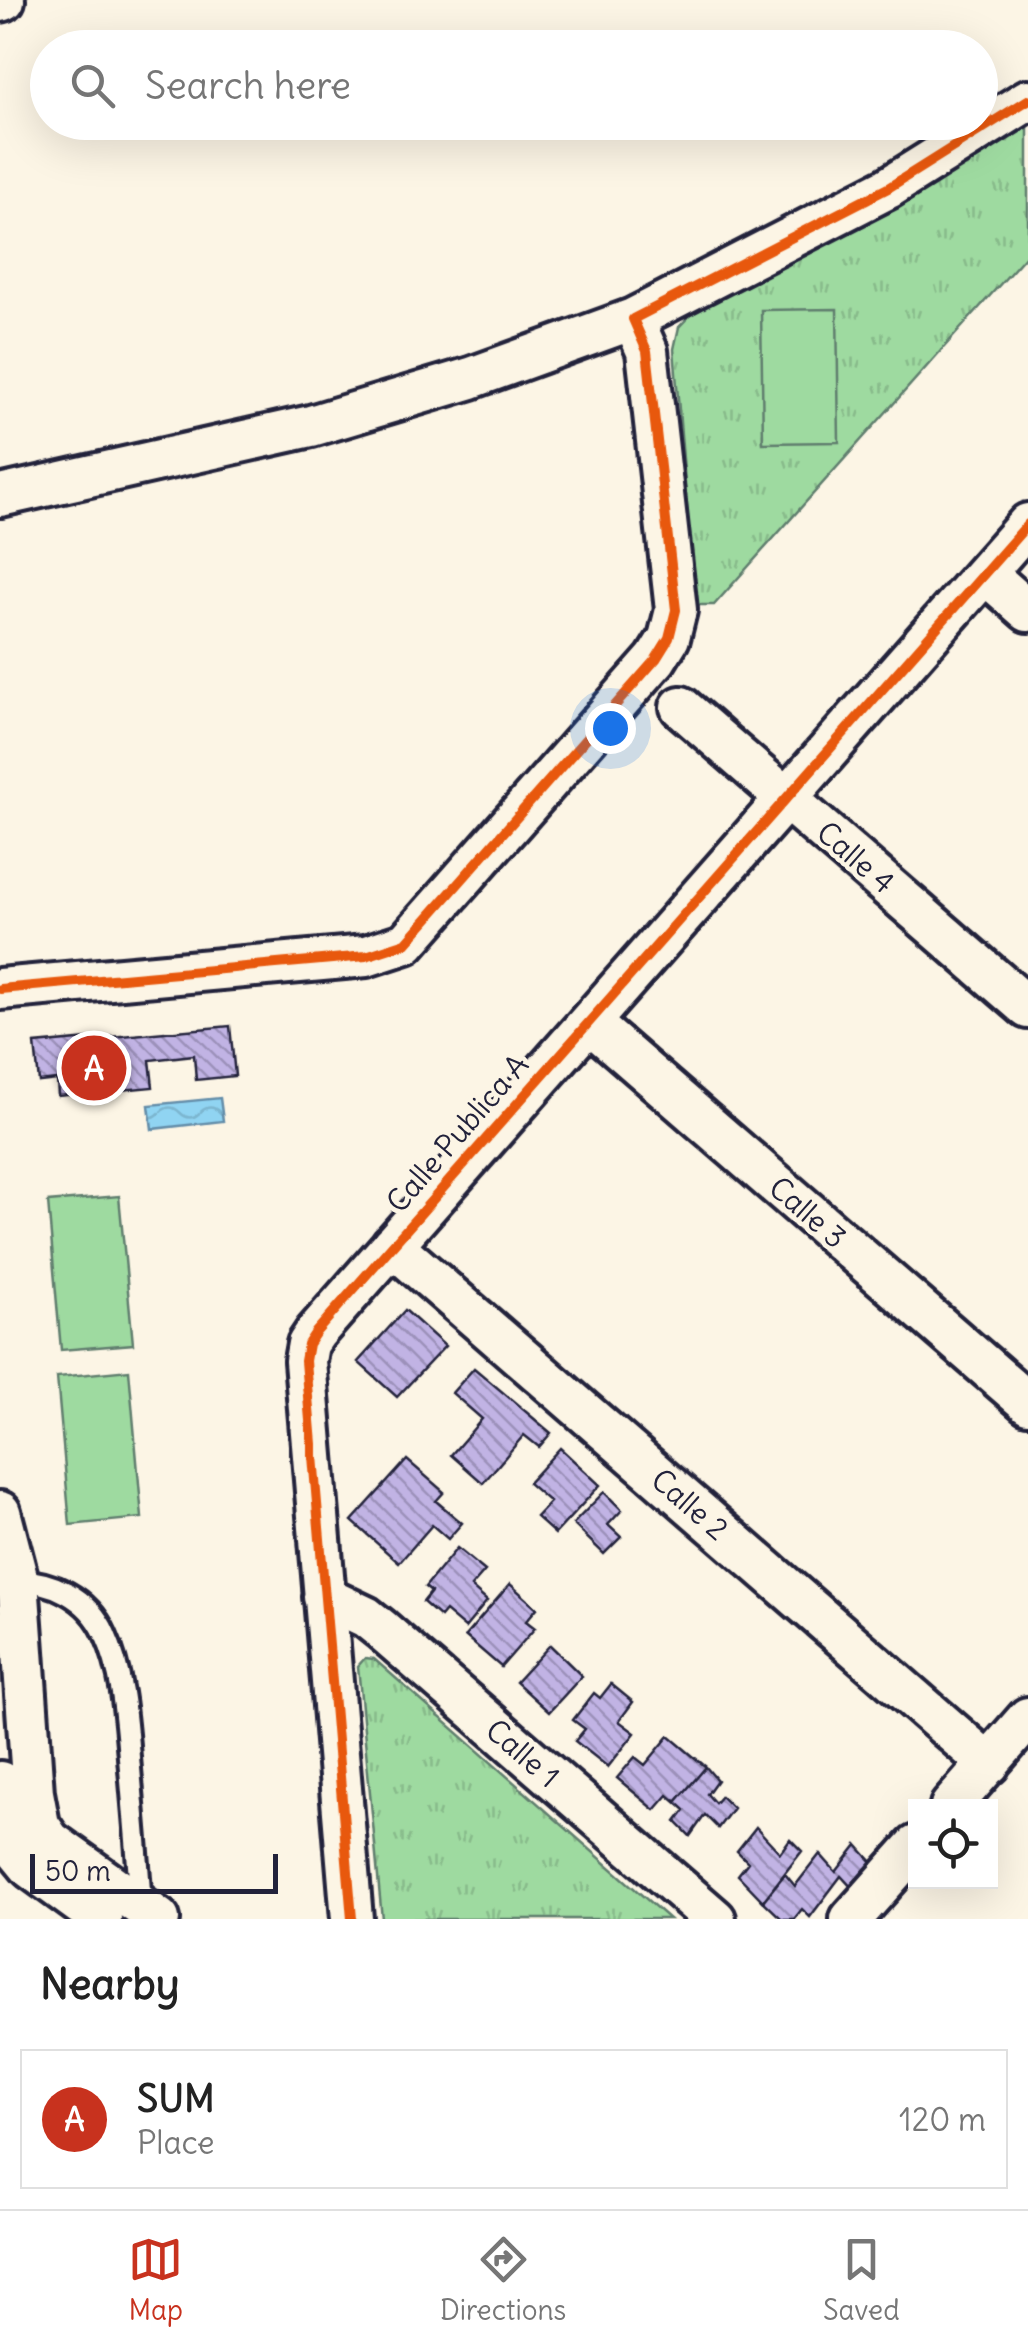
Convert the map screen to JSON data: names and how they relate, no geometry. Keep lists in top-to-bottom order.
{
  "streets": {
    "street": [
      "Calle 4",
      "Calle Publica A",
      "Calle 3",
      "Calle 2",
      "Calle 1"
    ]
  },
  "crossings": [
    ["Calle 4", "Calle Publica A"],
    ["Calle Publica A", "Calle 3"],
    ["Calle Publica A", "Calle 2"],
    ["Calle Publica A", "Calle 1"]
  ],
  "scale_bar": "50 m",
  "page": {
    "search": "Search here",
    "pins": "A",
    "scale": "50 m",
    "heading": "Nearby",
    "list": [
      {
        "mark": "A",
        "name": "SUM",
        "note": "Place",
        "value": "120 m"
      }
    ],
    "nav": ["Map", "Directions", "Saved"]
  }
}
